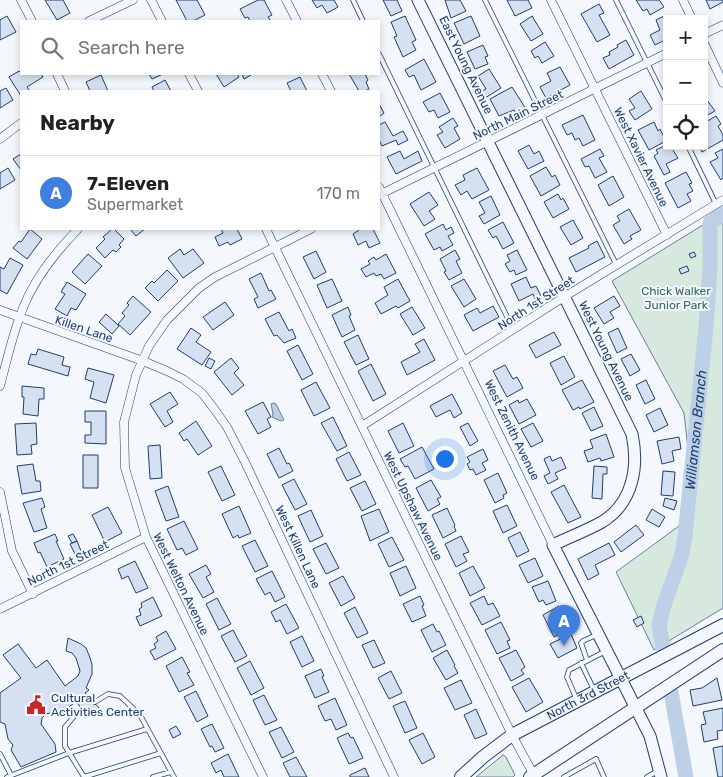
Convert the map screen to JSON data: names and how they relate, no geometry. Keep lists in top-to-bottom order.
{
  "streets": {
    "main road": ["North 3rd Street"],
    "street": [
      "East Young Avenue",
      "North Main Street",
      "West Xavier Avenue",
      "North 1st Street",
      "Killen Lane",
      "West Young Avenue",
      "West Zenith Avenue",
      "West Upshaw Avenue",
      "West Killen Lane",
      "West Welton Avenue"
    ]
  },
  "crossings": [
    ["East Young Avenue", "North Main Street"],
    ["East Young Avenue", "West Young Avenue"],
    ["North Main Street", "West Xavier Avenue"],
    ["North Main Street", "West Young Avenue"],
    ["North Main Street", "West Zenith Avenue"],
    ["West Xavier Avenue", "North 1st Street"],
    ["North 1st Street", "West Young Avenue"],
    ["North 1st Street", "West Zenith Avenue"],
    ["North 1st Street", "West Upshaw Avenue"],
    ["North 1st Street", "West Welton Avenue"],
    ["Killen Lane", "West Killen Lane"],
    ["Killen Lane", "West Welton Avenue"],
    ["West Young Avenue", "West Zenith Avenue"],
    ["West Zenith Avenue", "North 3rd Street"],
    ["West Upshaw Avenue", "North 3rd Street"],
    ["West Killen Lane", "West Welton Avenue"]
  ],
  "water": ["Williamson Branch"],
  "parks": ["Chick Walker Junior Park"],
  "places": {
    "public building": ["Cultural Activities Center"]
  },
  "page": {
    "map_buttons": ["+", "−"],
    "search": "Search here",
    "heading": "Nearby",
    "list": [
      {
        "mark": "A",
        "name": "7-Eleven",
        "note": "Supermarket",
        "value": "170 m"
      }
    ],
    "pins": "A"
  }
}
